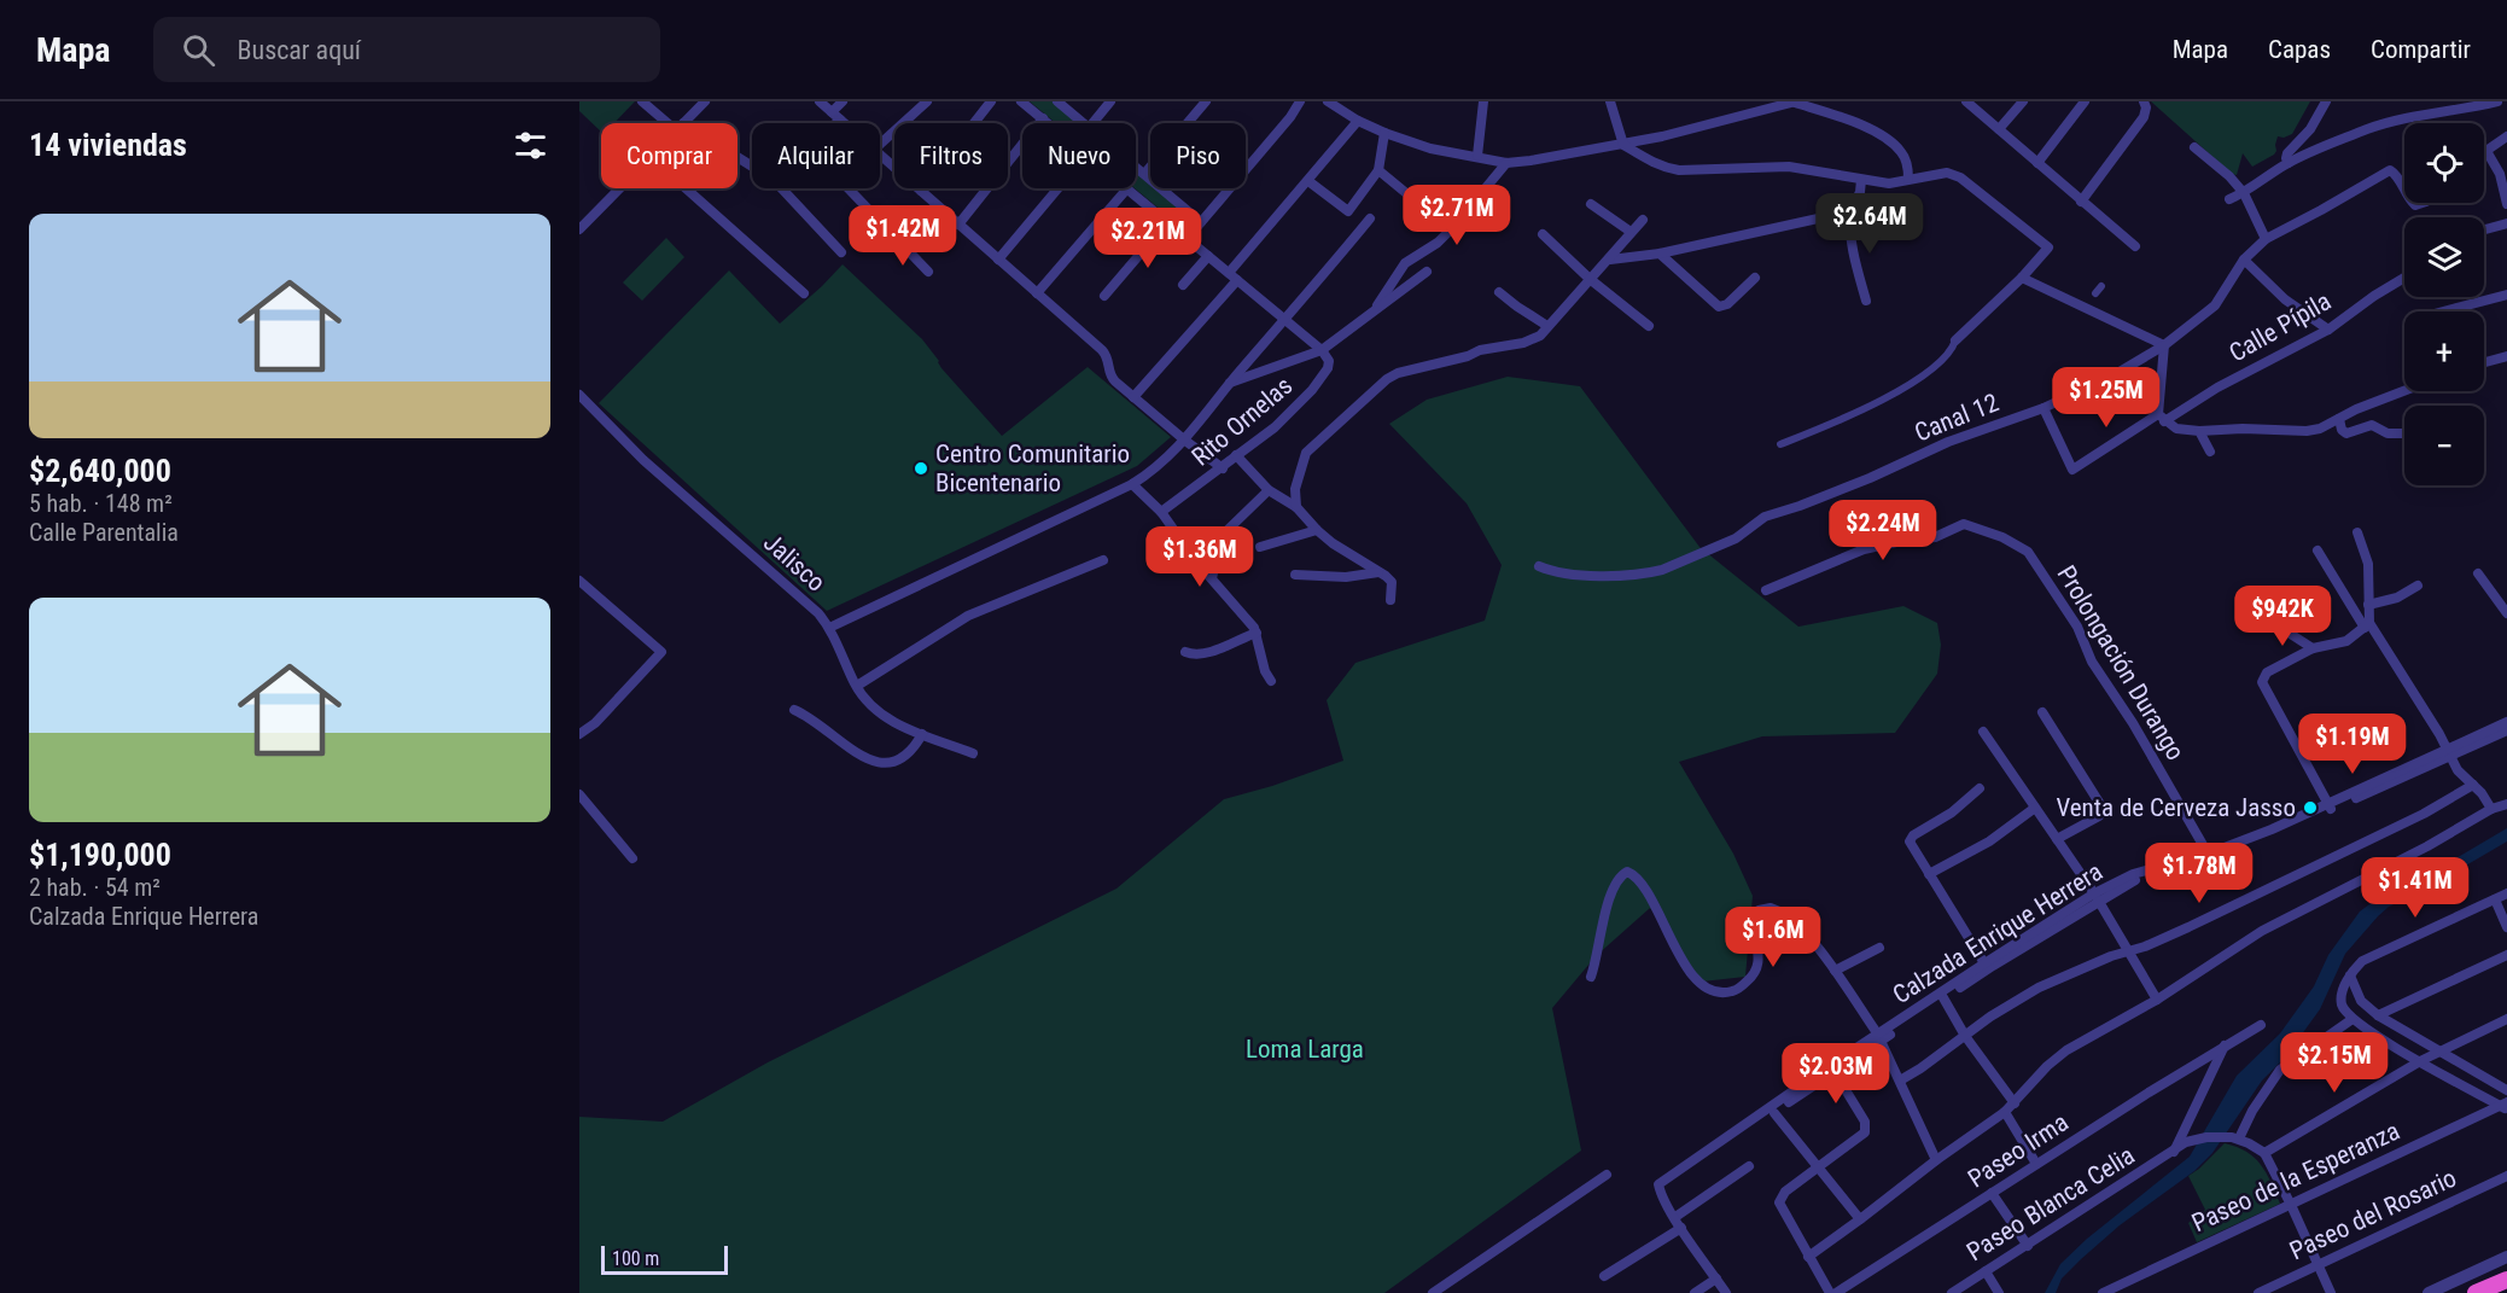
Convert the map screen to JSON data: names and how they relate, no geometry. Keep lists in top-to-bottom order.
{
  "streets": {
    "street": [
      "Calle Pípila",
      "Canal 12",
      "Rito Ornelas",
      "Jalisco",
      "Prolongación Durango",
      "Calzada Enrique Herrera",
      "Paseo Irma",
      "Paseo de la Esperanza",
      "Paseo Blanca Celia",
      "Paseo del Rosario"
    ]
  },
  "crossings": [
    ["Calle Pípila", "Canal 12"],
    ["Prolongación Durango", "Calzada Enrique Herrera"]
  ],
  "parks": ["Loma Larga"],
  "places": ["Centro Comunitario Bicentenario", "Venta de Cerveza Jasso"],
  "scale_bar": "100 m",
  "page": {
    "header": "Mapa",
    "search": "Buscar aquí",
    "nav": ["Mapa", "Capas", "Compartir"],
    "heading": "14 viviendas",
    "map_buttons": ["+", "−"],
    "chip": [
      "Comprar",
      "Alquilar",
      "Filtros",
      "Nuevo",
      "Piso"
    ],
    "price": [
      "$2.71M",
      "$2.64M",
      "$1.42M",
      "$2.21M",
      "$1.25M",
      "$2.24M",
      "$1.36M",
      "$942K",
      "$1.19M",
      "$1.78M",
      "$1.41M",
      "$1.6M",
      "$2.15M",
      "$2.03M"
    ],
    "list": [
      {
        "name": "$2,640,000",
        "note": "5 hab. · 148 m² · Calle Parentalia"
      },
      {
        "name": "$1,190,000",
        "note": "2 hab. · 54 m² · Calzada Enrique Herrera"
      }
    ],
    "scale": "100 m"
  }
}
